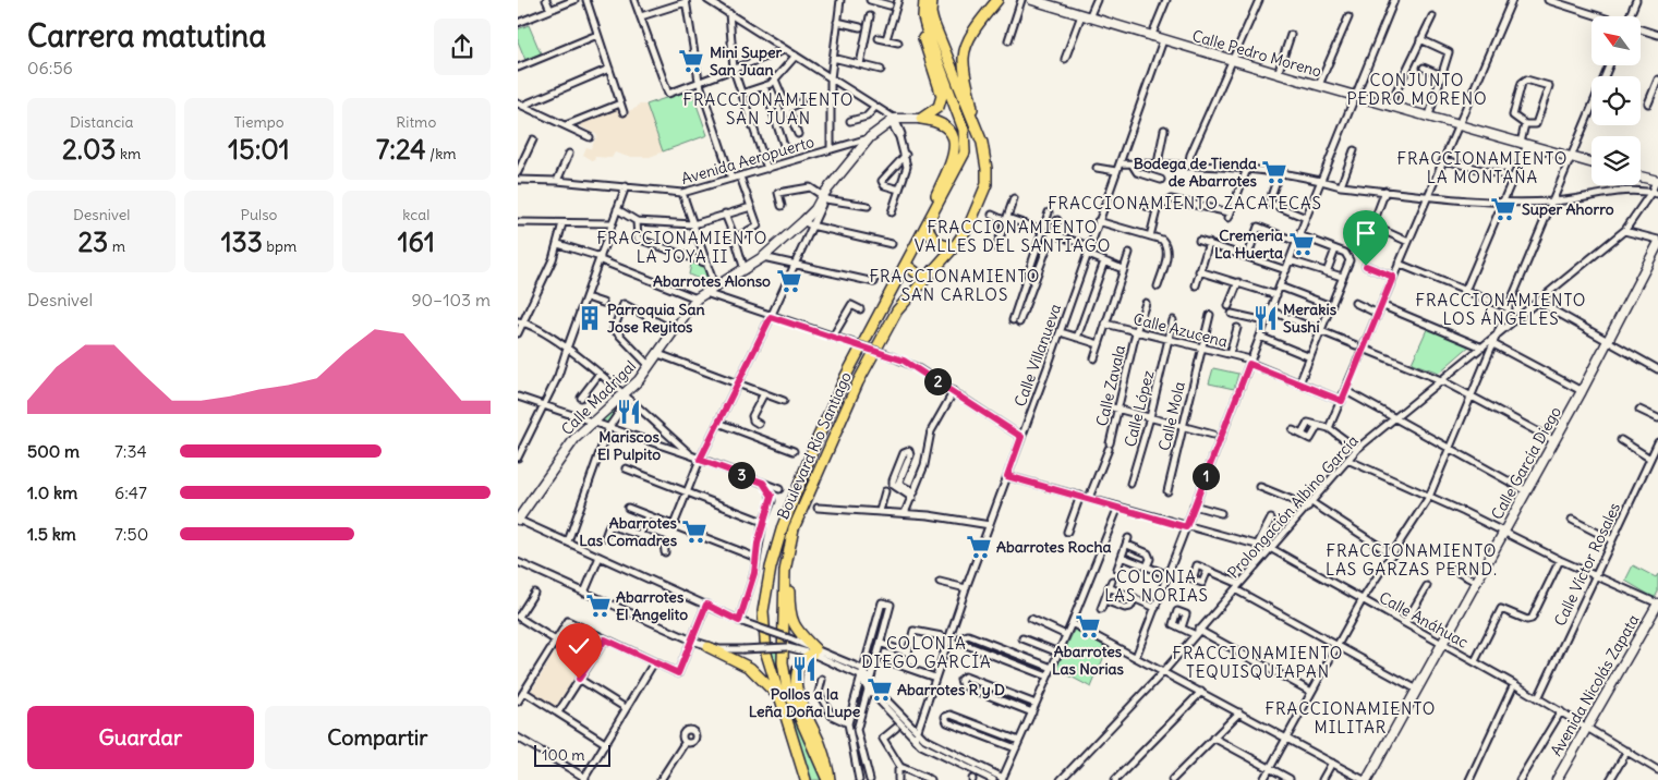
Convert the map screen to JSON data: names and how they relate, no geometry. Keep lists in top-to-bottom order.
{
  "streets": {
    "main road": ["Boulevard Río Santiago"],
    "street": [
      "Calle Pedro Moreno",
      "Avenida Aeropuerto",
      "Calle Azucena",
      "Calle Villanueva",
      "Calle Zavala",
      "Calle Madrigal",
      "Calle López",
      "Calle Mola",
      "Calle García Diego",
      "Prolongación Albino García",
      "Calle Víctor Rosales",
      "Calle Anáhuac",
      "Avenida Nicolás Zapata"
    ]
  },
  "crossings": [
    ["Calle Pedro Moreno", "Calle Villanueva"],
    ["Avenida Aeropuerto", "Calle Madrigal"],
    ["Calle Azucena", "Calle Zavala"],
    ["Calle Azucena", "Calle López"],
    ["Calle Azucena", "Calle Mola"],
    ["Calle Villanueva", "Calle Anáhuac"],
    ["Calle Zavala", "Calle Anáhuac"],
    ["Calle García Diego", "Calle Anáhuac"],
    ["Prolongación Albino García", "Calle Anáhuac"],
    ["Calle Víctor Rosales", "Calle Anáhuac"],
    ["Calle Anáhuac", "Avenida Nicolás Zapata"]
  ],
  "districts": [
    "CONJUNTO PEDRO MORENO",
    "FRACCIONAMIENTO SAN JUAN",
    "FRACCIONAMIENTO LA MONTAÑA",
    "FRACCIONAMIENTO ZACATECAS",
    "FRACCIONAMIENTO VALLES DEL SANTIAGO",
    "FRACCIONAMIENTO LA JOYA II",
    "FRACCIONAMIENTO SAN CARLOS",
    "FRACCIONAMIENTO LOS ÁNGELES",
    "FRACCIONAMIENTO LAS GARZAS PERND.",
    "COLONIA LAS NORIAS",
    "COLONIA DIEGO GARCÍA",
    "FRACCIONAMIENTO TEQUISQUIAPAN",
    "FRACCIONAMIENTO MILITAR"
  ],
  "places": {
    "supermarket": [
      "Mini Super San Juan",
      "Bodega de Tienda de Abarrotes",
      "Super Ahorro",
      "Cremeria La Huerta",
      "Abarrotes Alonso",
      "Abarrotes Las Comadres",
      "Abarrotes Rocha",
      "Abarrotes El Angelito",
      "Abarrotes Las Norias",
      "Abarrotes R y D"
    ],
    "building": ["Parroquia San Jose Reyitos"],
    "restaurant": ["Merakis Sushi", "Mariscos El Pulpito", "Pollos a la Leña Doña Lupe"]
  },
  "scale_bar": "100 m",
  "north": "top left",
  "page": {
    "heading": ["Carrera matutina", "06:56"],
    "stats": [
      ["Distancia", "2.03 km"],
      ["Tiempo", "15:01"],
      ["Ritmo", "7:24 /km"],
      ["Desnivel", "23 m"],
      ["Pulso", "133 bpm"],
      ["kcal", "161"]
    ],
    "chart": ["Desnivel", "90–103 m"],
    "pins": ["2", "3", "1"],
    "list": [
      {
        "name": "500 m",
        "note": "7:34"
      },
      {
        "name": "1.0 km",
        "note": "6:47"
      },
      {
        "name": "1.5 km",
        "note": "7:50"
      }
    ],
    "buttons": ["Guardar", "Compartir"],
    "scale": "100 m"
  }
}
